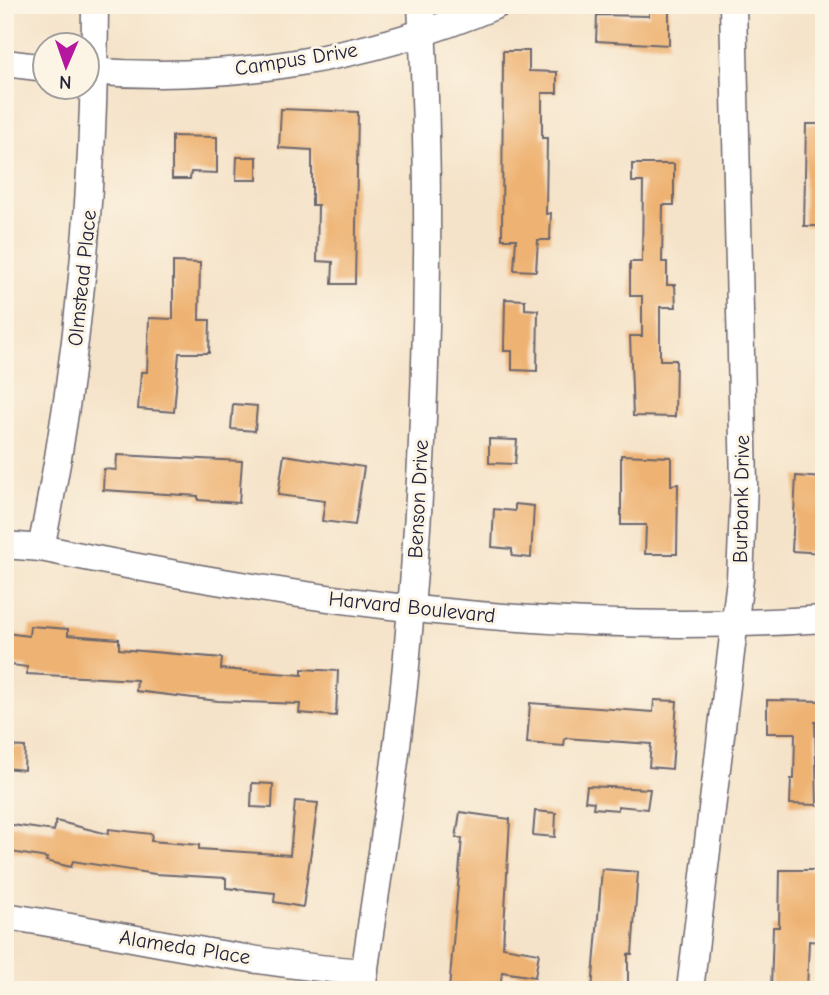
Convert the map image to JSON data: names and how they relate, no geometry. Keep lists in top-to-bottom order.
{
  "streets": {
    "street": [
      "Campus Drive",
      "Olmstead Place",
      "Benson Drive",
      "Burbank Drive",
      "Harvard Boulevard",
      "Alameda Place"
    ]
  },
  "crossings": [
    ["Campus Drive", "Benson Drive"],
    ["Olmstead Place", "Harvard Boulevard"],
    ["Benson Drive", "Harvard Boulevard"],
    ["Benson Drive", "Alameda Place"],
    ["Burbank Drive", "Harvard Boulevard"]
  ],
  "north": "bottom"
}
